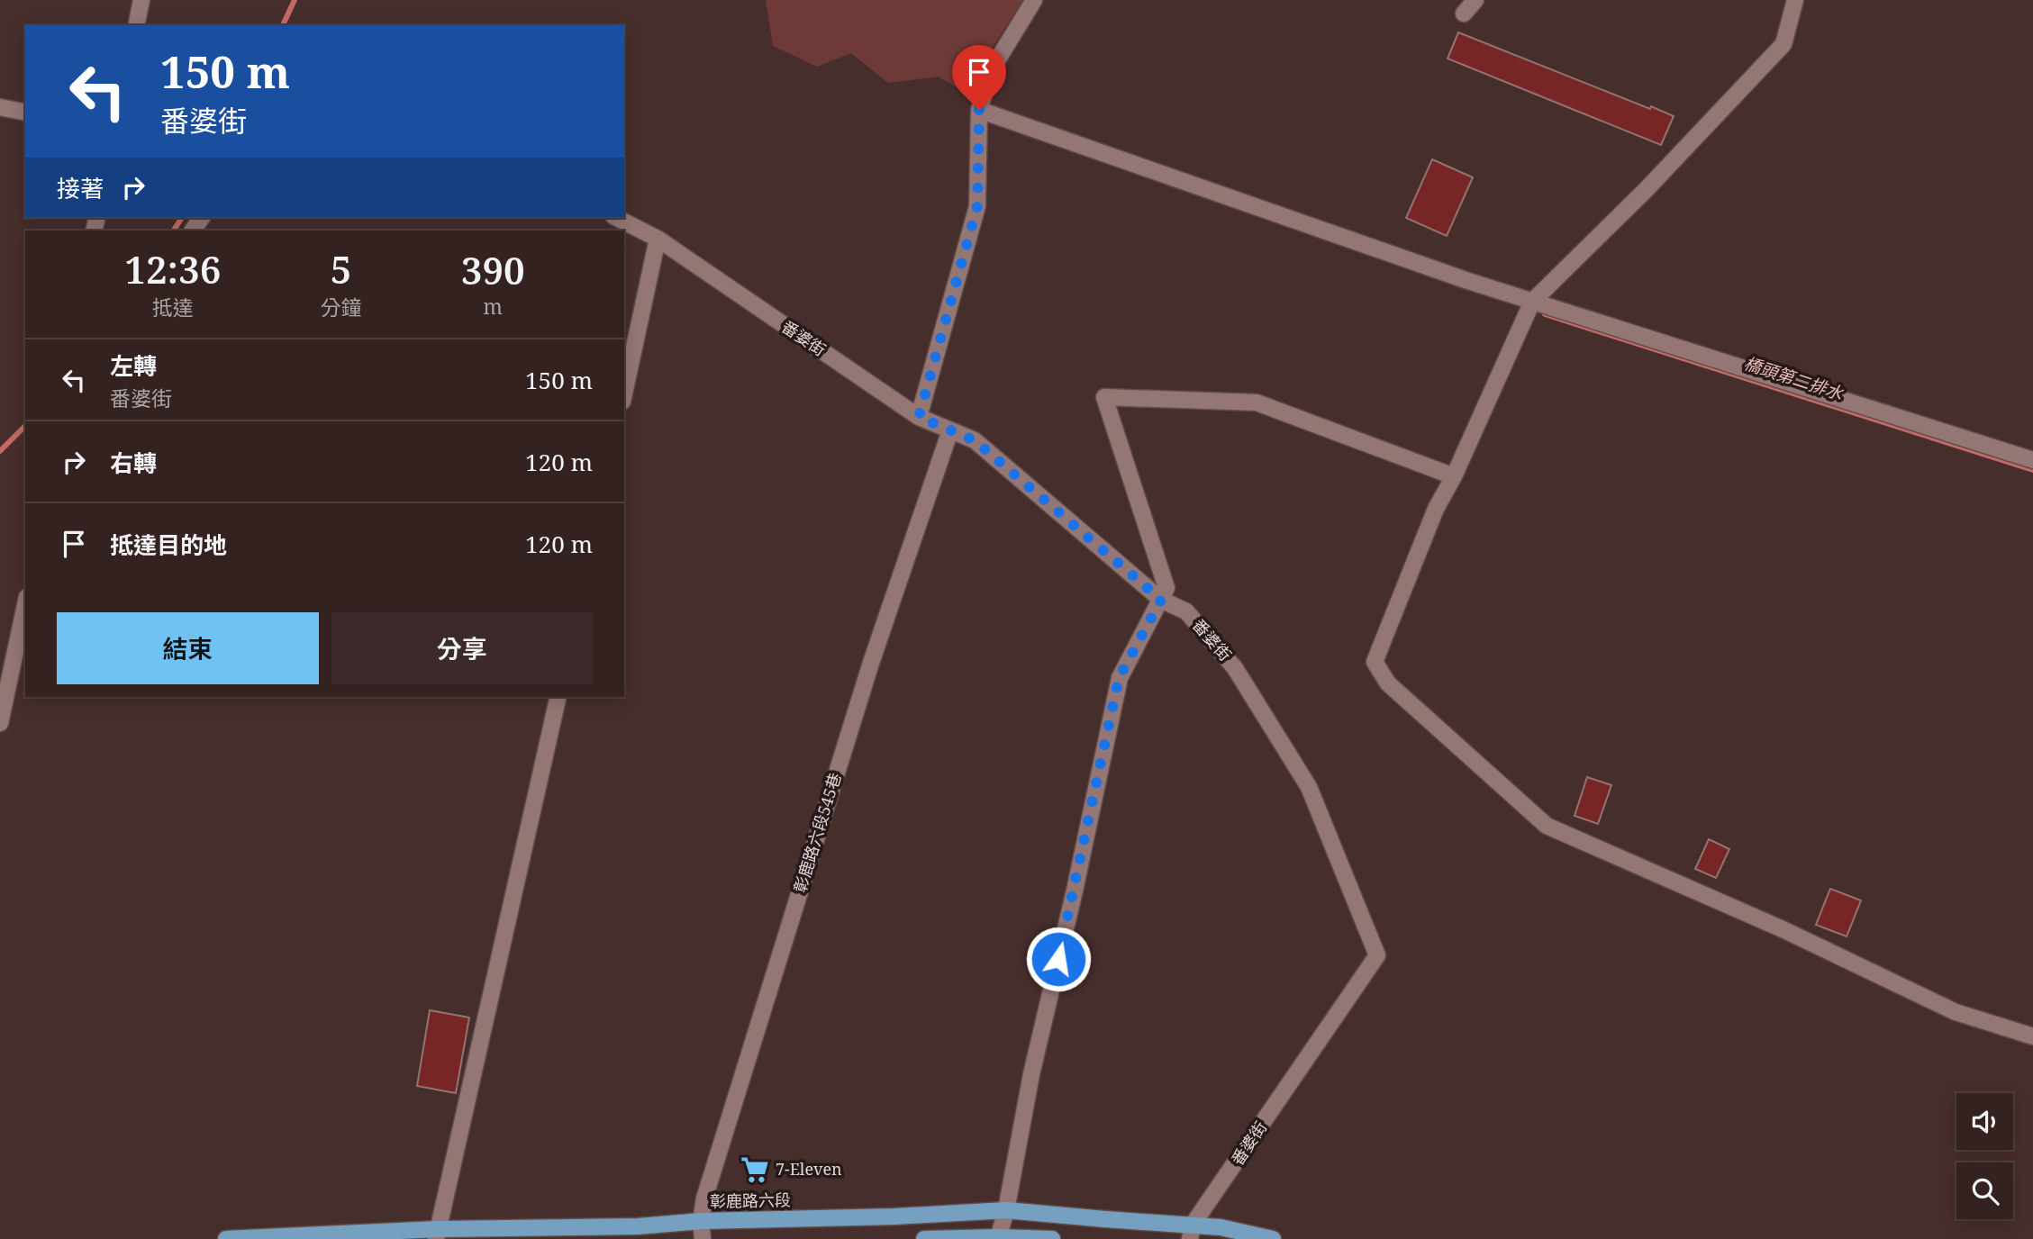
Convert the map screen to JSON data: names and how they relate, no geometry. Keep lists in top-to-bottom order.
{
  "streets": {
    "main road": ["彰鹿路六段"],
    "street": ["番婆街", "彰鹿路六段545巷"]
  },
  "crossings": [
    ["番婆街", "彰鹿路六段545巷"],
    ["番婆街", "彰鹿路六段"],
    ["彰鹿路六段545巷", "彰鹿路六段"]
  ],
  "water": ["橋頭第二排水"],
  "places": {
    "supermarket": ["7-Eleven"]
  },
  "page": {
    "turn": ["150 m", "番婆街"],
    "then": "接著",
    "eta": [
      "12:36",
      "抵達",
      "5",
      "分鐘",
      "390",
      "m"
    ],
    "list": [
      {
        "name": "左轉",
        "note": "番婆街",
        "value": "150 m"
      },
      {
        "name": "右轉",
        "value": "120 m"
      },
      {
        "name": "抵達目的地",
        "value": "120 m"
      }
    ],
    "buttons": ["結束", "分享"]
  }
}
